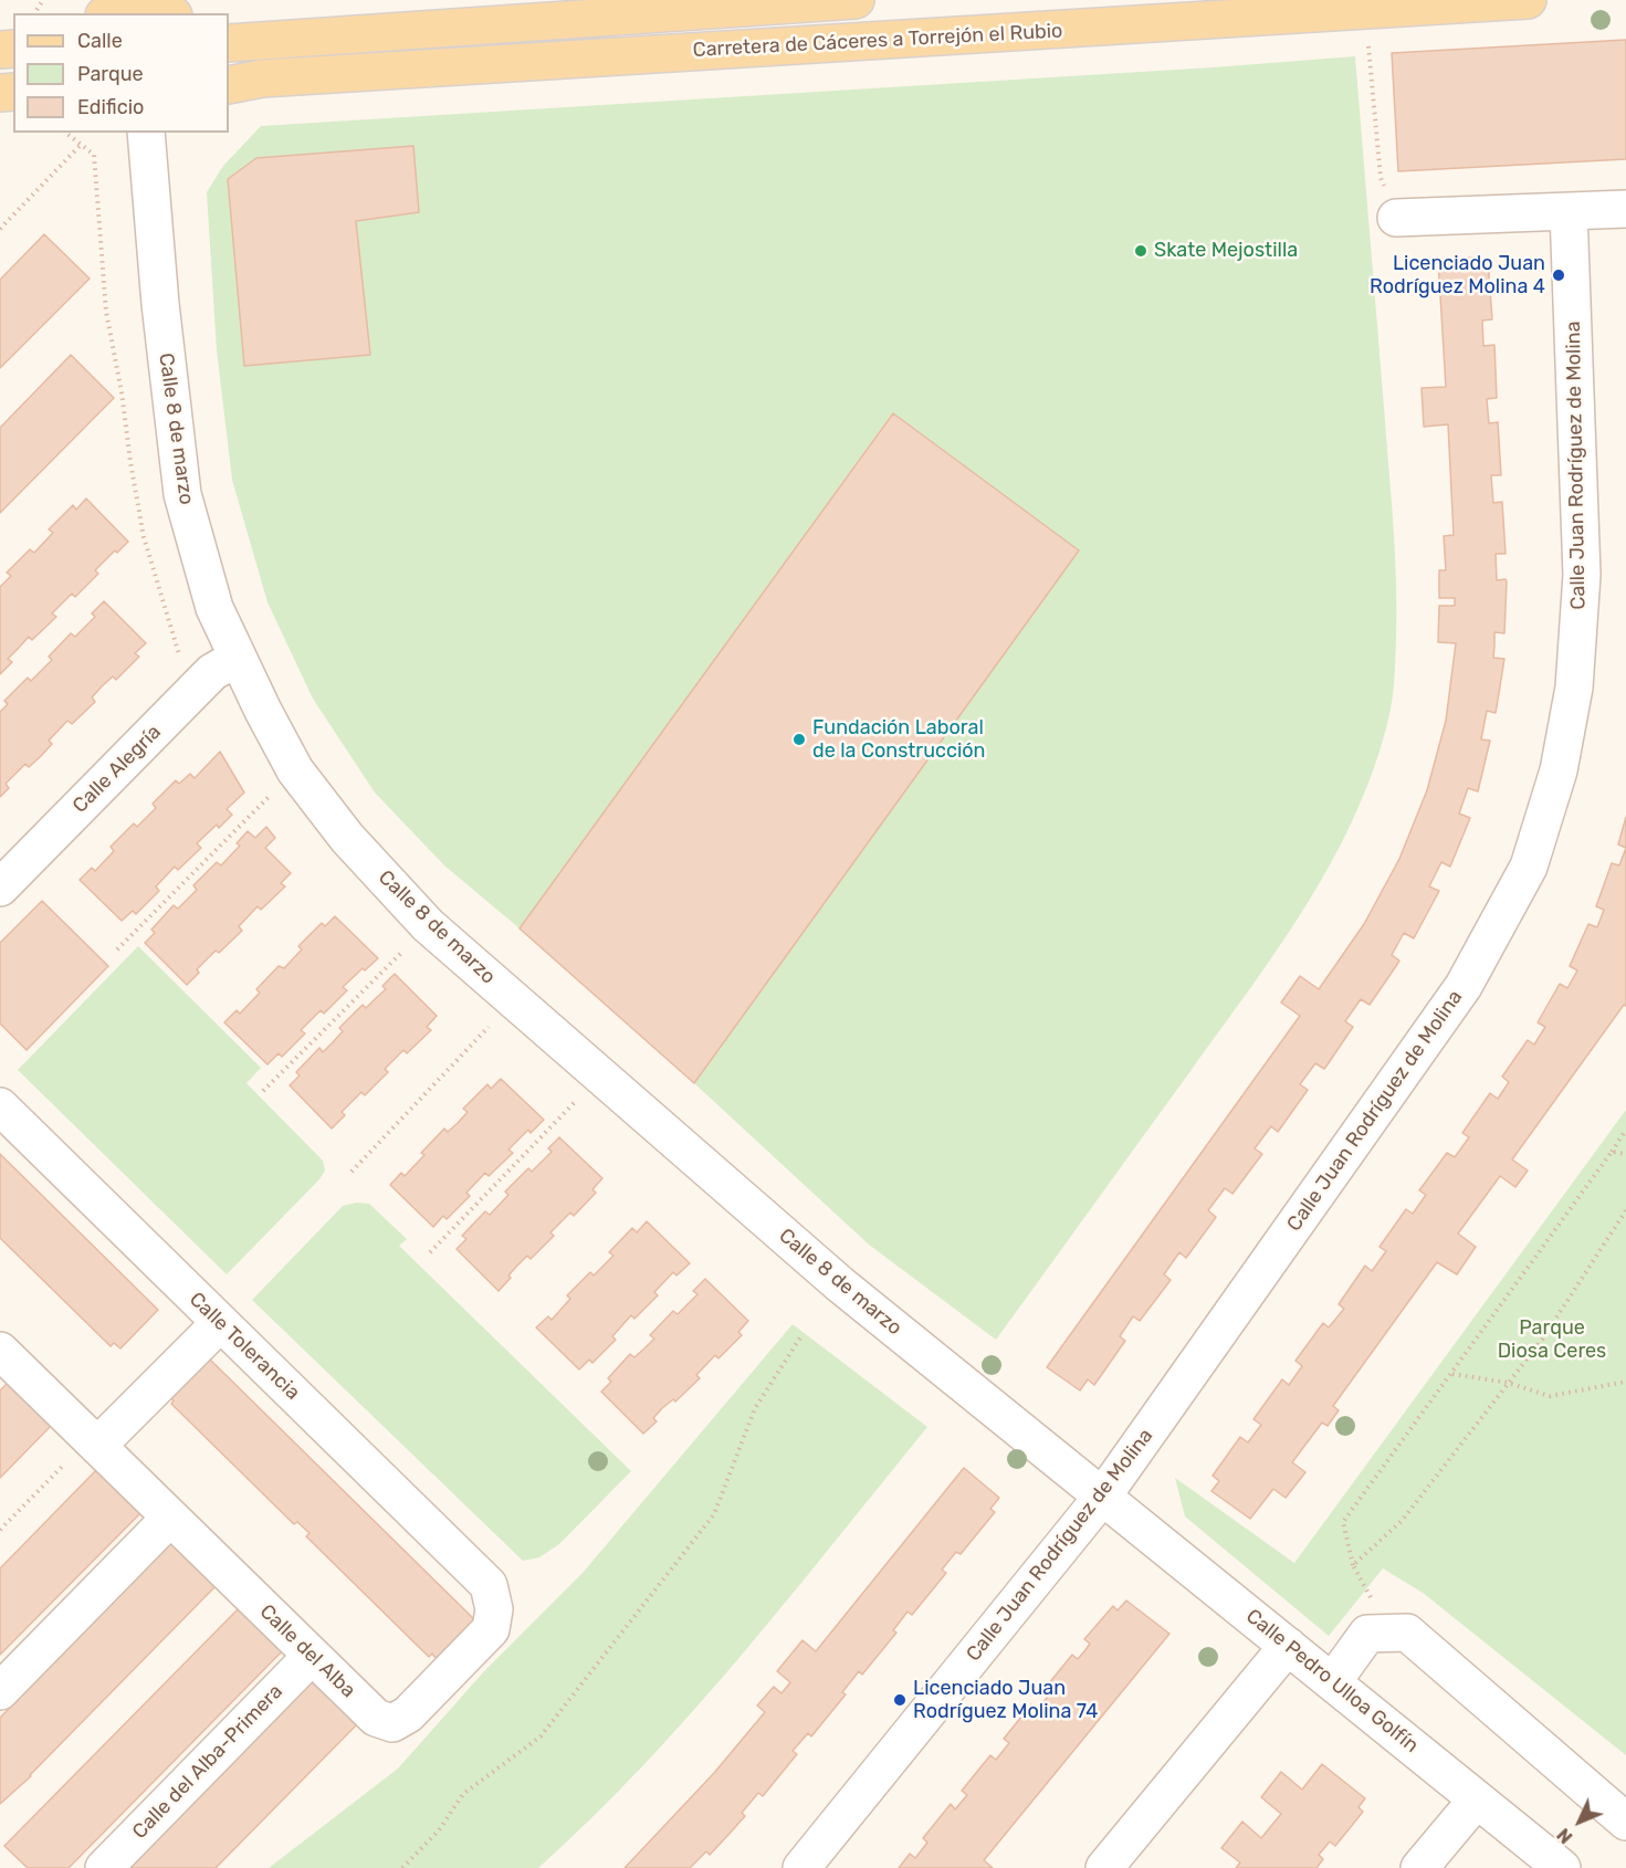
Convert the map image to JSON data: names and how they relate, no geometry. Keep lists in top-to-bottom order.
{
  "streets": {
    "main road": ["Carretera de Cáceres a Torrejón el Rubio"],
    "street": [
      "Calle 8 de marzo",
      "Calle Juan Rodríguez de Molina",
      "Calle Alegría",
      "Calle Tolerancia",
      "Calle del Alba",
      "Calle Pedro Ulloa Golfín",
      "Calle del Alba-Primera"
    ]
  },
  "crossings": [
    ["Calle 8 de marzo", "Calle Juan Rodríguez de Molina"],
    ["Calle 8 de marzo", "Calle Alegría"],
    ["Calle 8 de marzo", "Calle Pedro Ulloa Golfín"],
    ["Calle Juan Rodríguez de Molina", "Calle Pedro Ulloa Golfín"],
    ["Calle Tolerancia", "Calle del Alba"],
    ["Calle del Alba", "Calle del Alba-Primera"]
  ],
  "parks": ["Parque Diosa Ceres"],
  "places": [
    "Skate Mejostilla",
    "Licenciado Juan Rodríguez Molina 4",
    "Fundación Laboral de la Construcción",
    "Licenciado Juan Rodríguez Molina 74"
  ],
  "legend": ["Calle", "Parque", "Edificio"],
  "north": "bottom left"
}
